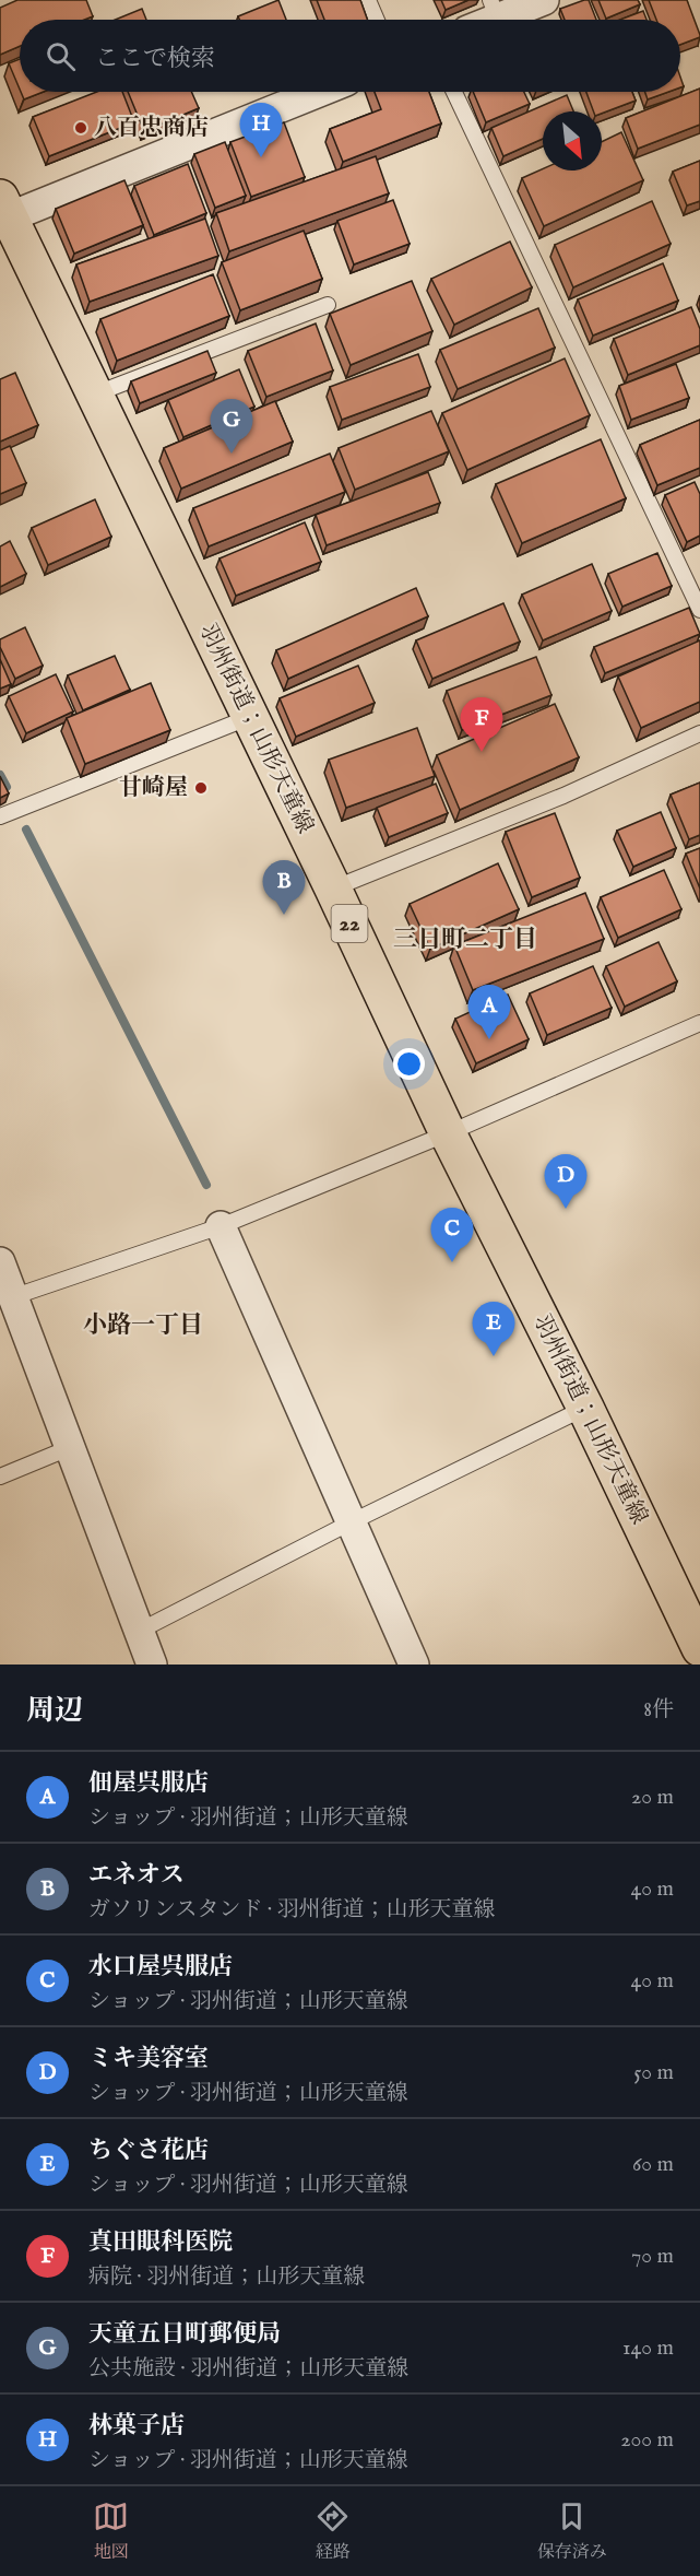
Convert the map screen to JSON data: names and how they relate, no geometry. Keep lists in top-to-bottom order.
{
  "streets": {
    "main road": ["羽州街道；山形天童線", "22"]
  },
  "districts": ["三日町二丁目", "小路一丁目"],
  "places": ["八百忠商店", "甘崎屋"],
  "north": "bottom right",
  "page": {
    "search": "ここで検索",
    "pins": [
      "H",
      "G",
      "F",
      "B",
      "A",
      "D",
      "C",
      "E"
    ],
    "heading": ["周辺", "8件"],
    "list": [
      {
        "mark": "A",
        "name": "佃屋呉服店",
        "note": "ショップ · 羽州街道；山形天童線",
        "value": "20 m"
      },
      {
        "mark": "B",
        "name": "エネオス",
        "note": "ガソリンスタンド · 羽州街道；山形天童線",
        "value": "40 m"
      },
      {
        "mark": "C",
        "name": "水口屋呉服店",
        "note": "ショップ · 羽州街道；山形天童線",
        "value": "40 m"
      },
      {
        "mark": "D",
        "name": "ミキ美容室",
        "note": "ショップ · 羽州街道；山形天童線",
        "value": "50 m"
      },
      {
        "mark": "E",
        "name": "ちぐさ花店",
        "note": "ショップ · 羽州街道；山形天童線",
        "value": "60 m"
      },
      {
        "mark": "F",
        "name": "真田眼科医院",
        "note": "病院 · 羽州街道；山形天童線",
        "value": "70 m"
      },
      {
        "mark": "G",
        "name": "天童五日町郵便局",
        "note": "公共施設 · 羽州街道；山形天童線",
        "value": "140 m"
      },
      {
        "mark": "H",
        "name": "林菓子店",
        "note": "ショップ · 羽州街道；山形天童線",
        "value": "200 m"
      }
    ],
    "nav": ["地図", "経路", "保存済み"]
  }
}
